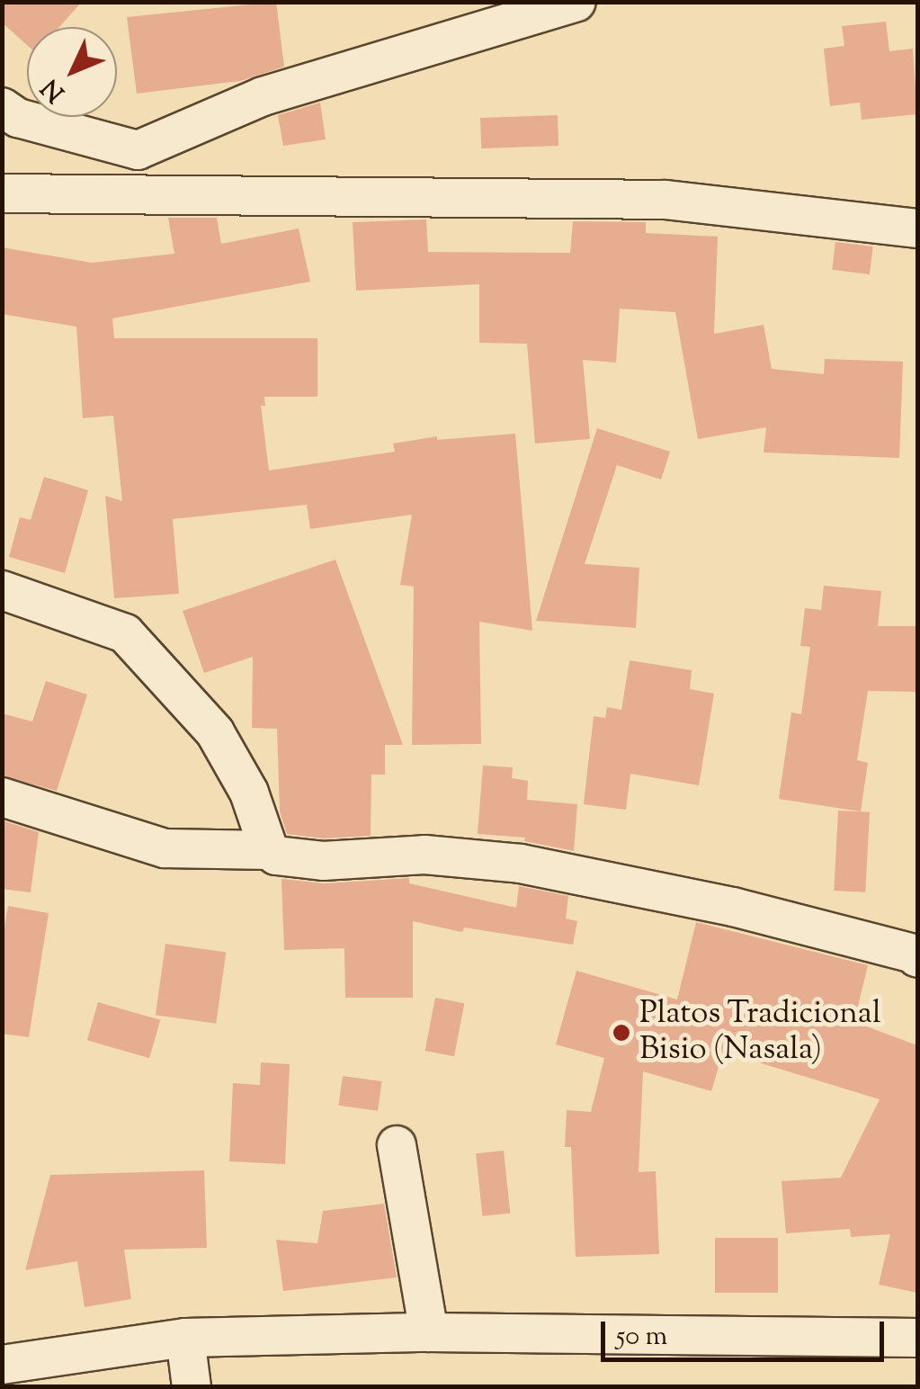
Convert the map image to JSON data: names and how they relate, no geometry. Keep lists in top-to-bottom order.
{
  "places": ["Platos Tradicional Bisio (Nasala)"],
  "scale_bar": "50 m",
  "north": "bottom left"
}
